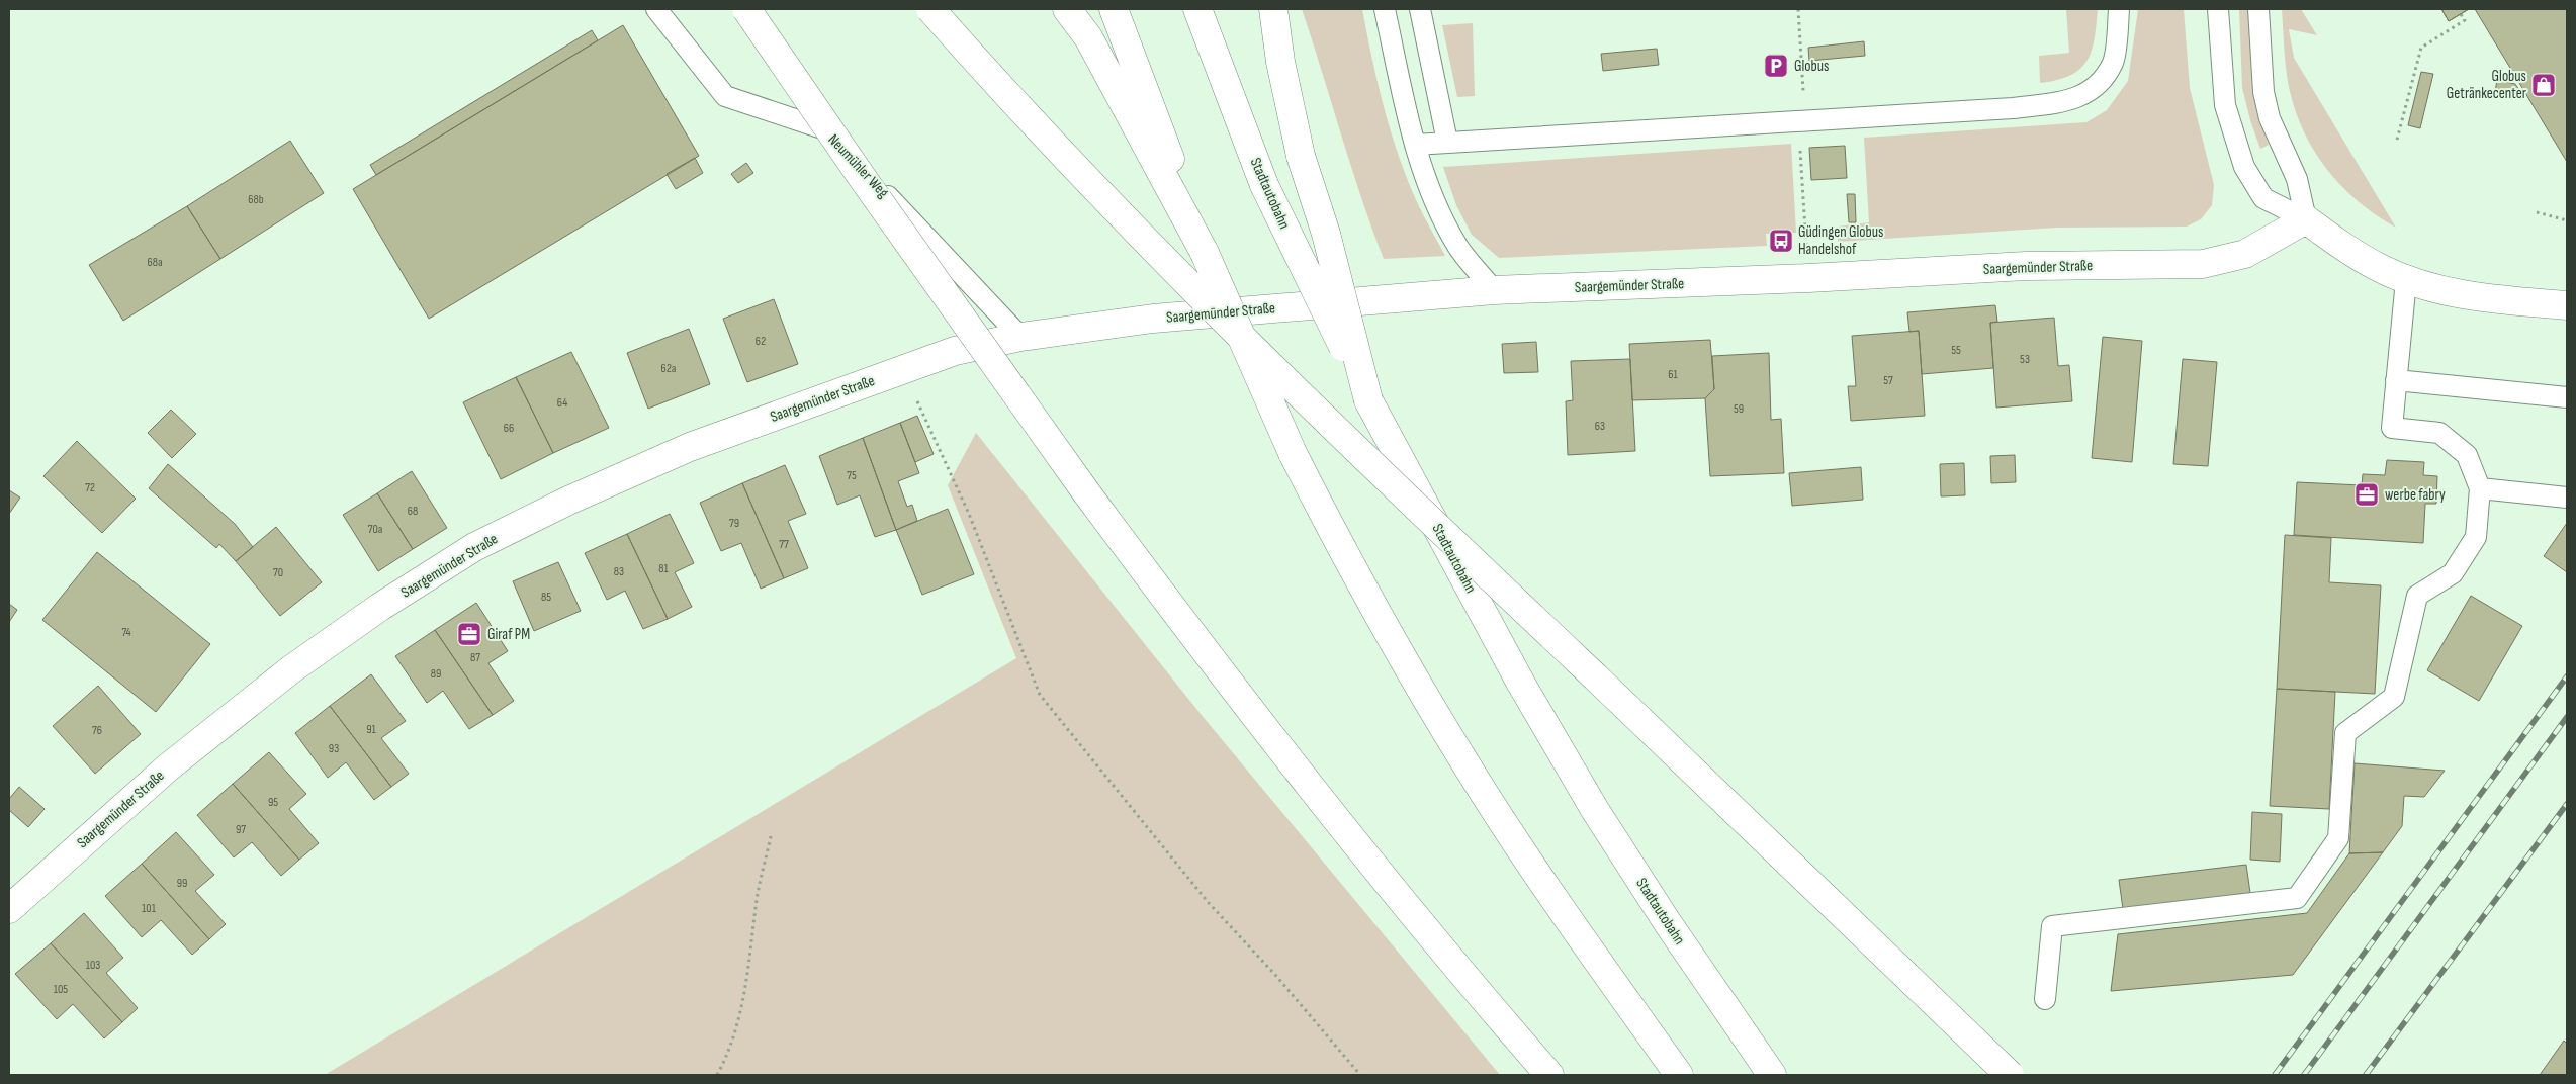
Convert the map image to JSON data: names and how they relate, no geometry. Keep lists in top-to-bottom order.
{
  "streets": {
    "main road": ["Stadtautobahn", "Saargemünder Straße"],
    "lane": ["Neumühler Weg"]
  },
  "crossings": [
    ["Neumühler Weg", "Saargemünder Straße"]
  ],
  "places": {
    "parking": ["Globus"],
    "shop": ["Globus Getränkecenter"],
    "bus stop": ["Güdingen Globus Handelshof"],
    "office": ["werbe fabry", "Giraf PM"]
  },
  "house_numbers": [
    "68b",
    "68a",
    "62",
    "55",
    "53",
    "62a",
    "61",
    "57",
    "64",
    "59",
    "63",
    "66",
    "75",
    "72",
    "68",
    "79",
    "70a",
    "77",
    "81",
    "83",
    "70",
    "85",
    "74",
    "87",
    "89",
    "91",
    "76",
    "93",
    "95",
    "97",
    "99",
    "101",
    "103",
    "105"
  ]
}
